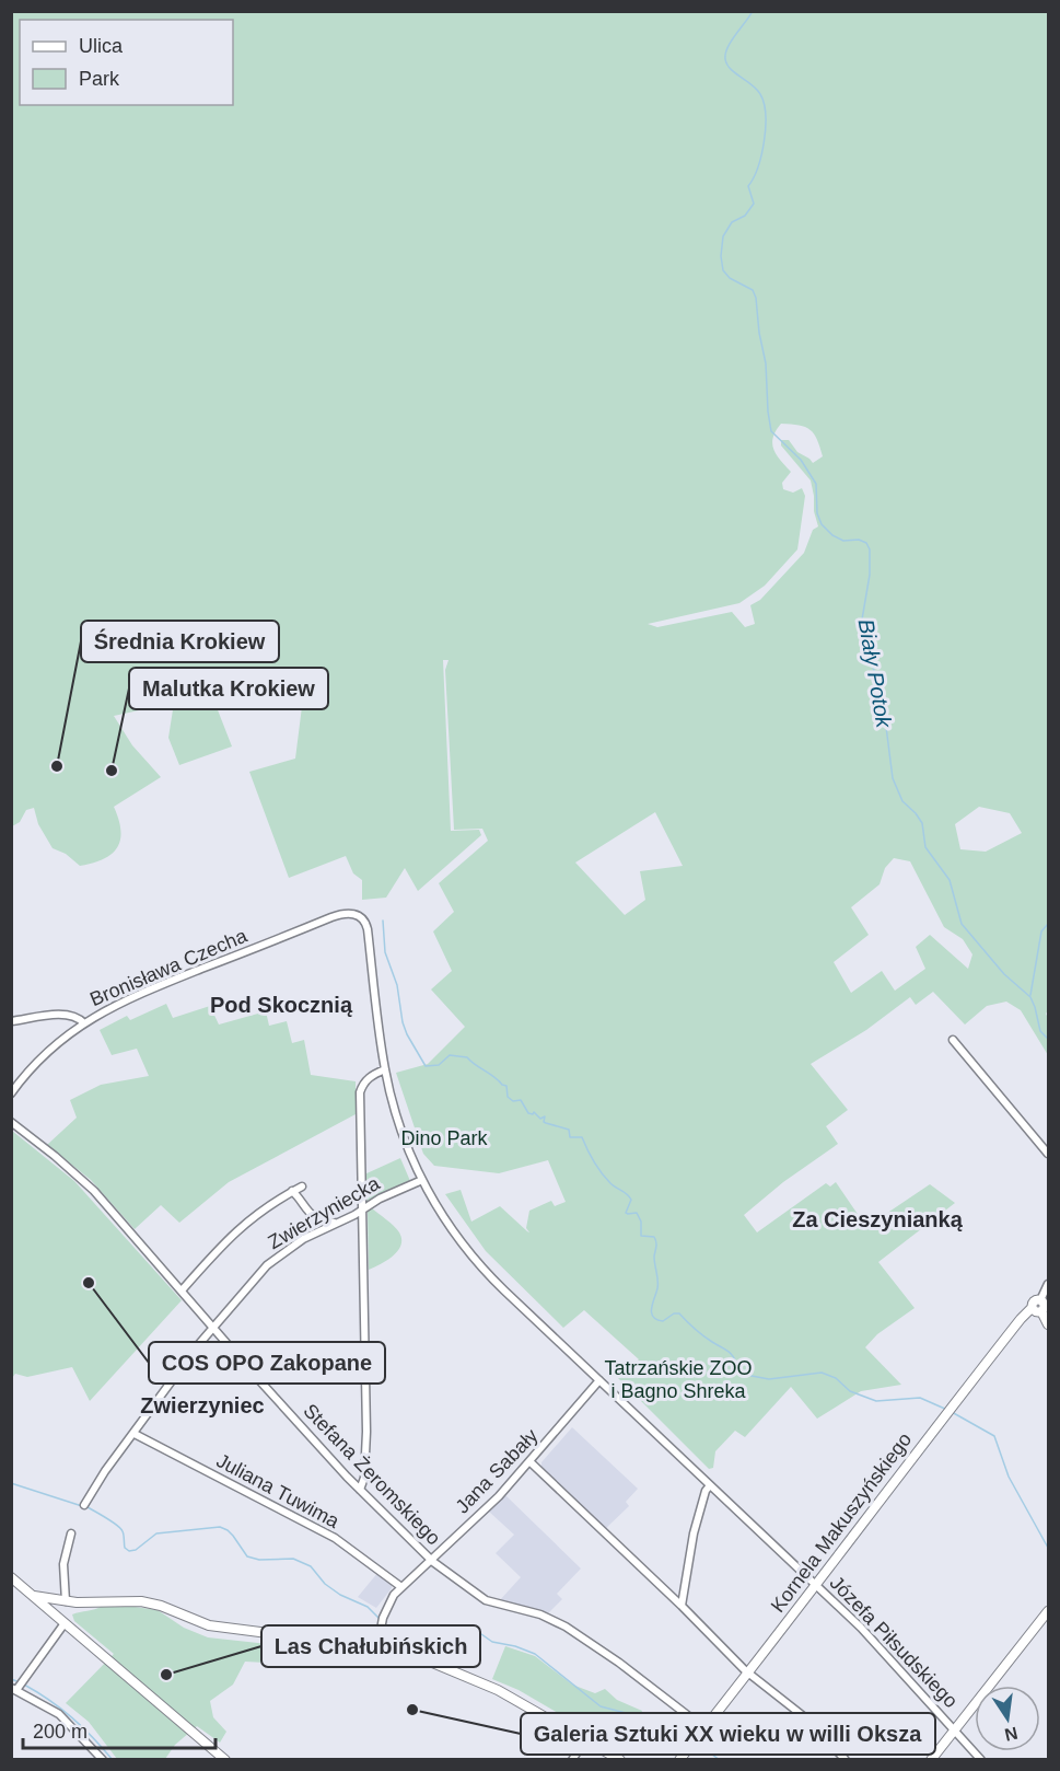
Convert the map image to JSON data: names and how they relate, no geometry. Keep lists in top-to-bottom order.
{
  "streets": {
    "street": [
      "Bronisława Czecha",
      "Zwierzyniecka",
      "Jana Sabały",
      "Stefana Żeromskiego",
      "Juliana Tuwima",
      "Kornela Makuszyńskiego",
      "Józefa Piłsudskiego"
    ]
  },
  "crossings": [
    ["Bronisława Czecha", "Józefa Piłsudskiego"],
    ["Zwierzyniecka", "Stefana Żeromskiego"],
    ["Zwierzyniecka", "Juliana Tuwima"],
    ["Zwierzyniecka", "Józefa Piłsudskiego"],
    ["Jana Sabały", "Stefana Żeromskiego"],
    ["Jana Sabały", "Juliana Tuwima"],
    ["Jana Sabały", "Józefa Piłsudskiego"],
    ["Stefana Żeromskiego", "Kornela Makuszyńskiego"],
    ["Kornela Makuszyńskiego", "Józefa Piłsudskiego"]
  ],
  "districts": ["Pod Skocznią", "Za Cieszynianką", "Zwierzyniec"],
  "water": ["Biały Potok"],
  "parks": ["Dino Park", "Tatrzańskie ZOO i Bagno Shreka"],
  "places": [
    "Średnia Krokiew",
    "Malutka Krokiew",
    "COS OPO Zakopane",
    "Las Chałubińskich",
    "Galeria Sztuki XX wieku w willi Oksza"
  ],
  "legend": ["Ulica", "Park"],
  "scale_bar": "200 m",
  "north": "bottom"
}
